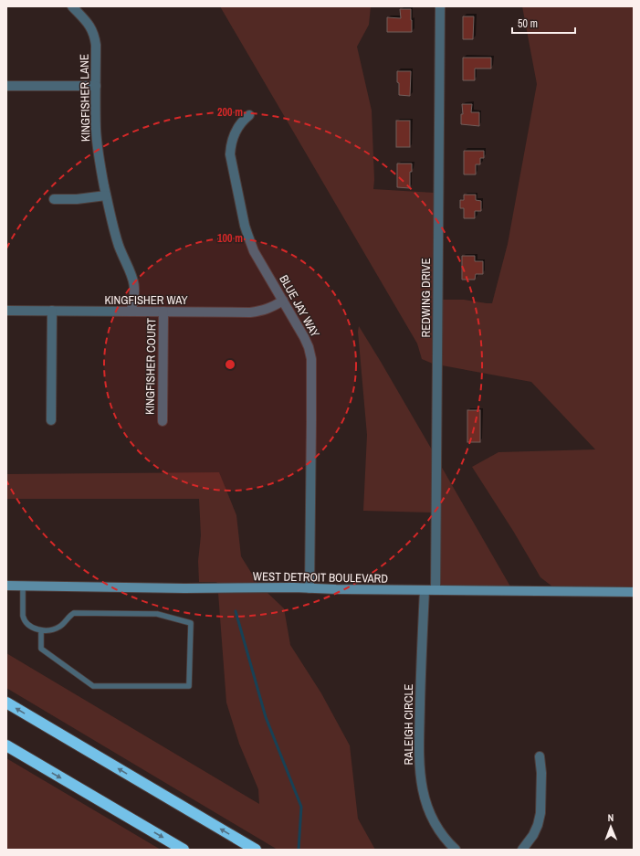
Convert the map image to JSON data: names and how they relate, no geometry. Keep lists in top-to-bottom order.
{
  "streets": {
    "street": [
      "KINGFISHER LANE",
      "REDWING DRIVE",
      "KINGFISHER WAY",
      "BLUE JAY WAY",
      "KINGFISHER COURT",
      "WEST DETROIT BOULEVARD",
      "RALEIGH CIRCLE"
    ]
  },
  "crossings": [
    ["KINGFISHER LANE", "KINGFISHER WAY"],
    ["REDWING DRIVE", "WEST DETROIT BOULEVARD"],
    ["KINGFISHER WAY", "BLUE JAY WAY"],
    ["KINGFISHER WAY", "KINGFISHER COURT"],
    ["BLUE JAY WAY", "WEST DETROIT BOULEVARD"],
    ["WEST DETROIT BOULEVARD", "RALEIGH CIRCLE"]
  ],
  "scale_bar": "50 m",
  "north": "top",
  "rings": ["200 m", "100 m"]
}
